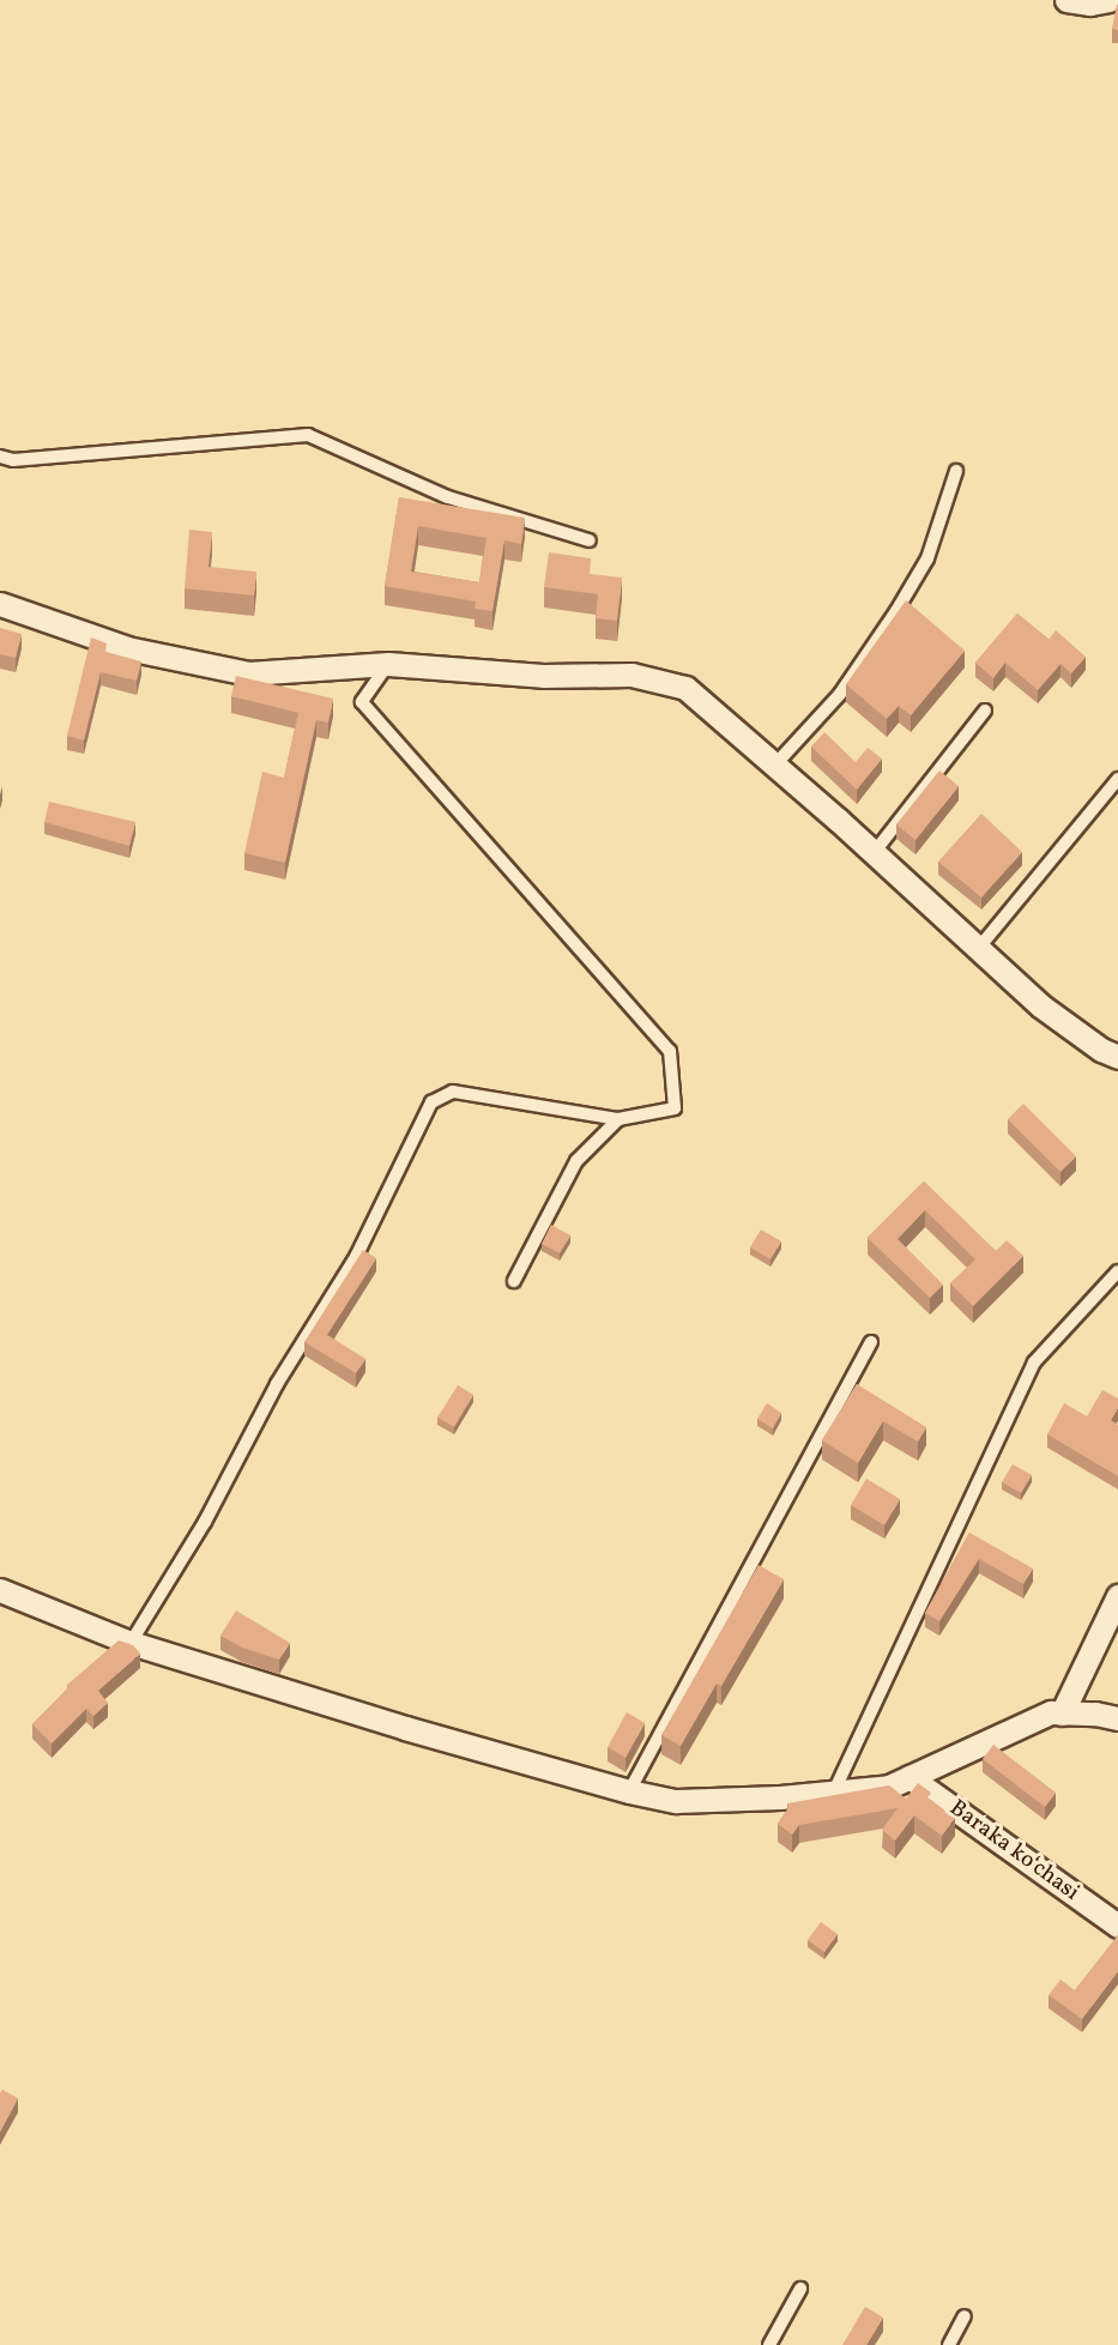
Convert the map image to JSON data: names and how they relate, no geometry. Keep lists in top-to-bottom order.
{
  "streets": {
    "street": ["Baraka koʻchasi"]
  }
}
